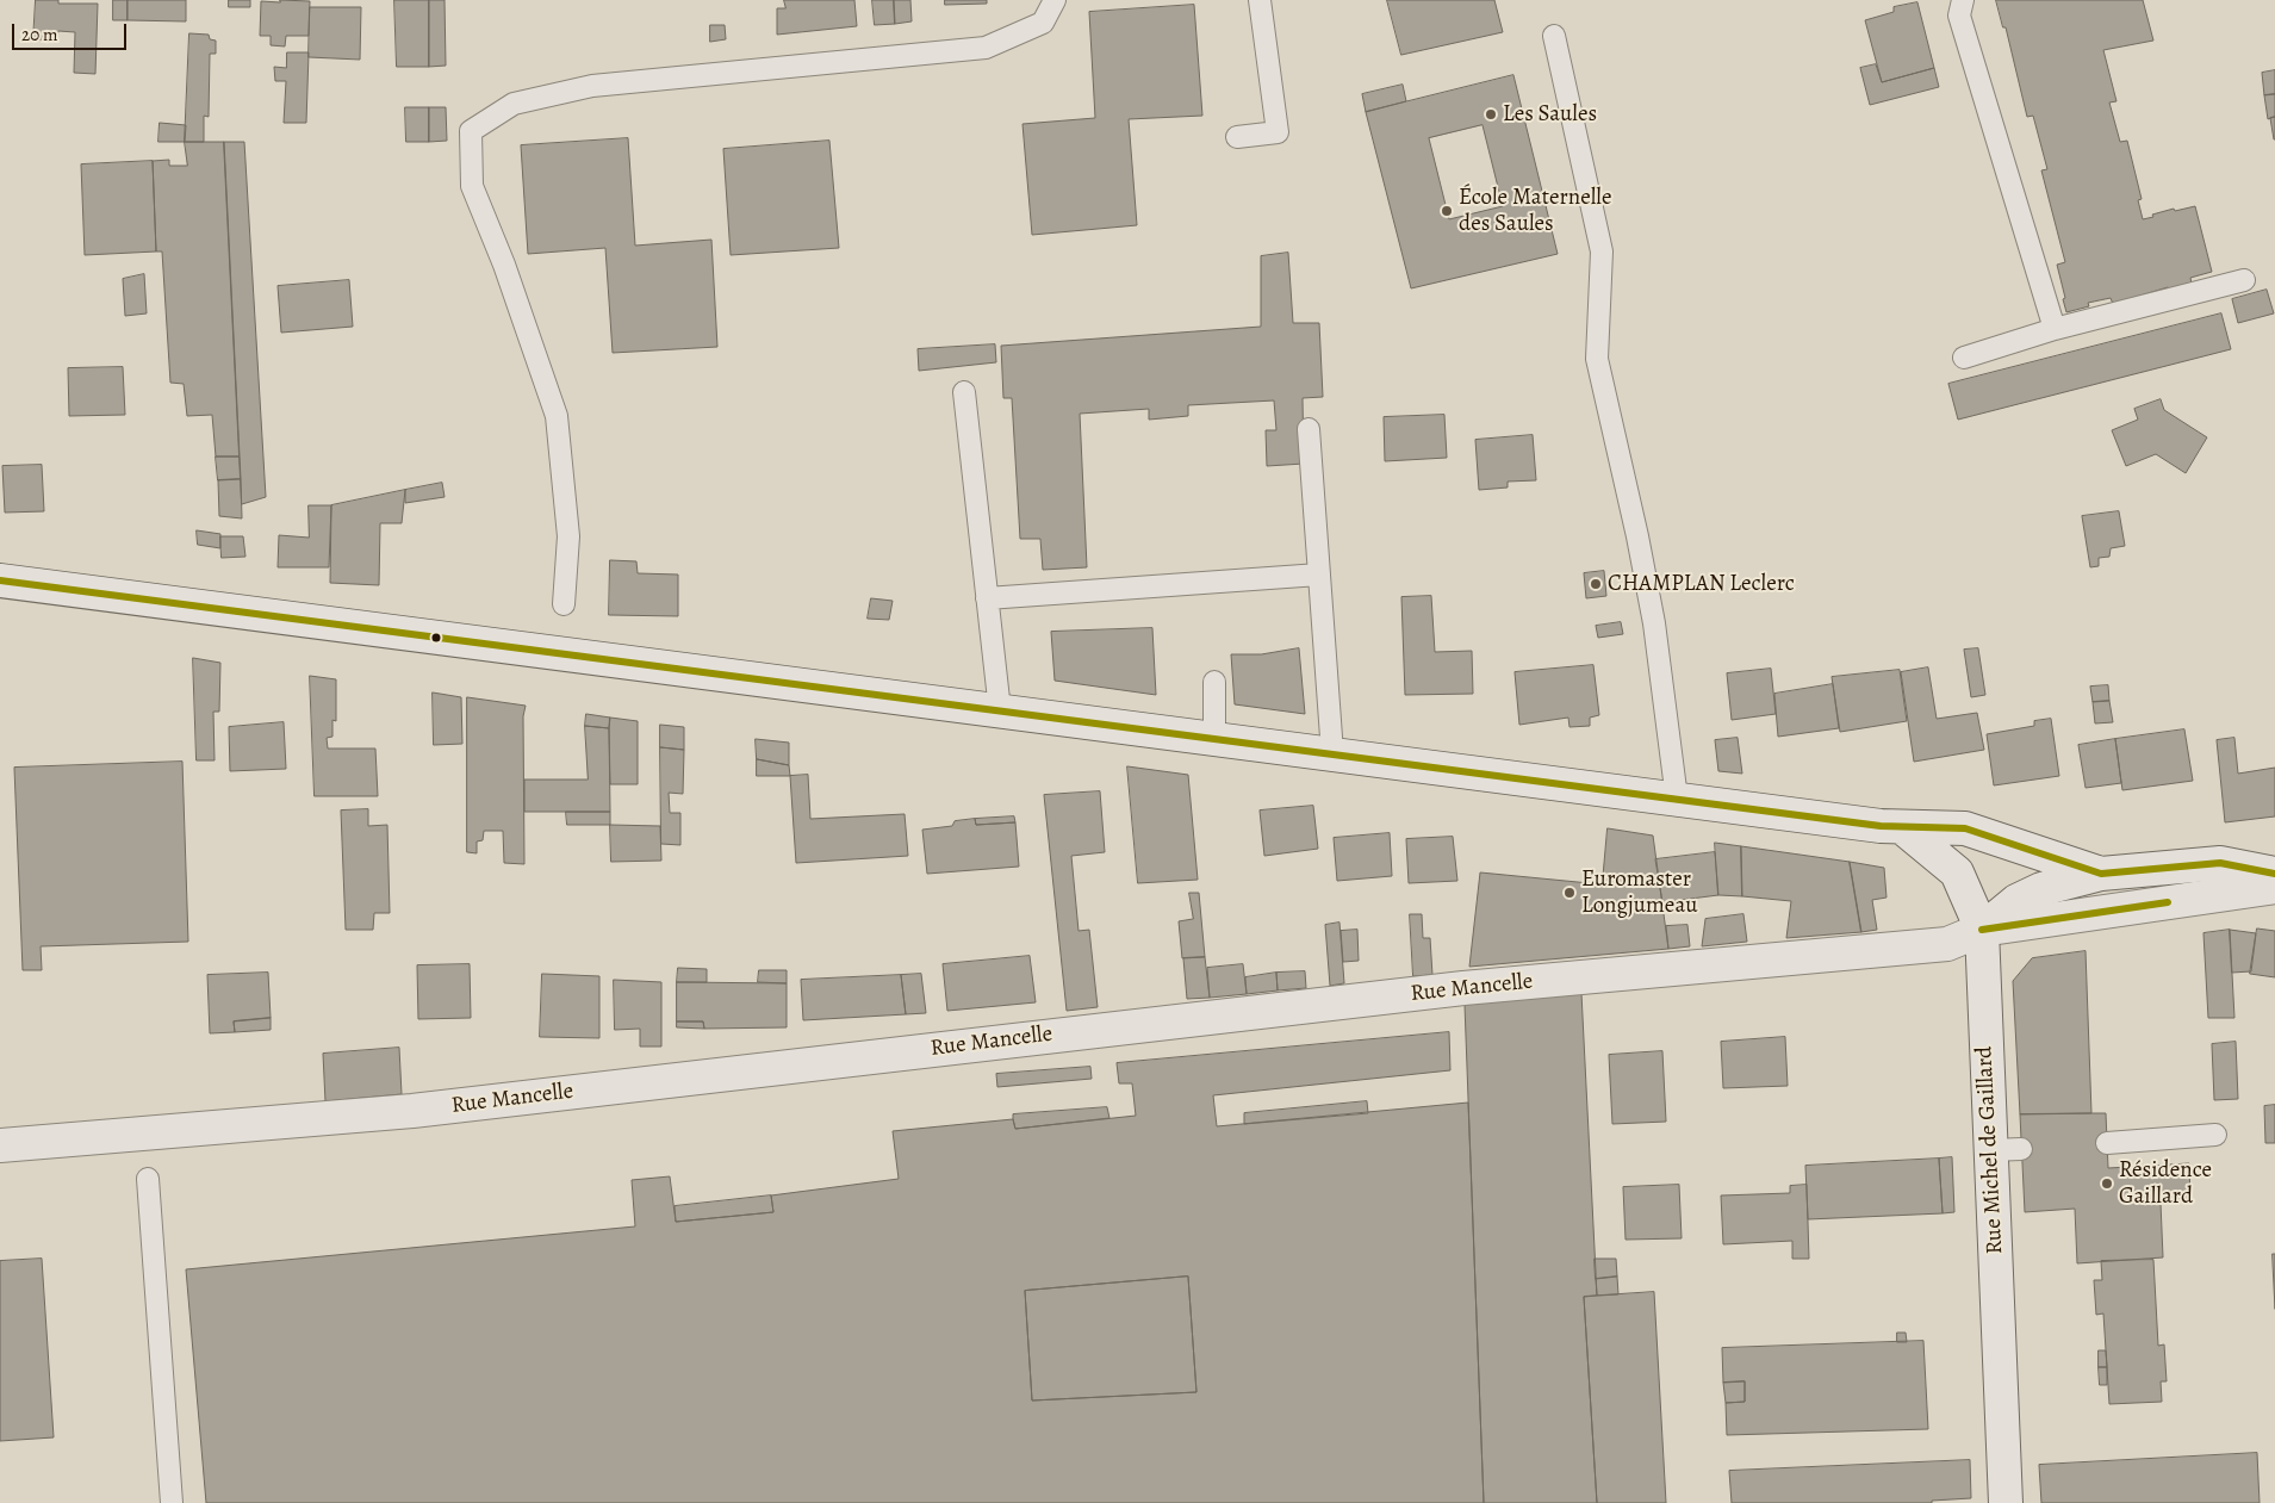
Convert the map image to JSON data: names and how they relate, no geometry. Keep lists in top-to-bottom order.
{
  "streets": {
    "street": ["Rue Mancelle", "Rue Michel de Gaillard"]
  },
  "crossings": [
    ["Rue Mancelle", "Rue Michel de Gaillard"]
  ],
  "places": [
    "Les Saules",
    "École Maternelle des Saules",
    "CHAMPLAN Leclerc",
    "Euromaster Longjumeau",
    "Résidence Gaillard"
  ],
  "scale_bar": "20 m"
}
